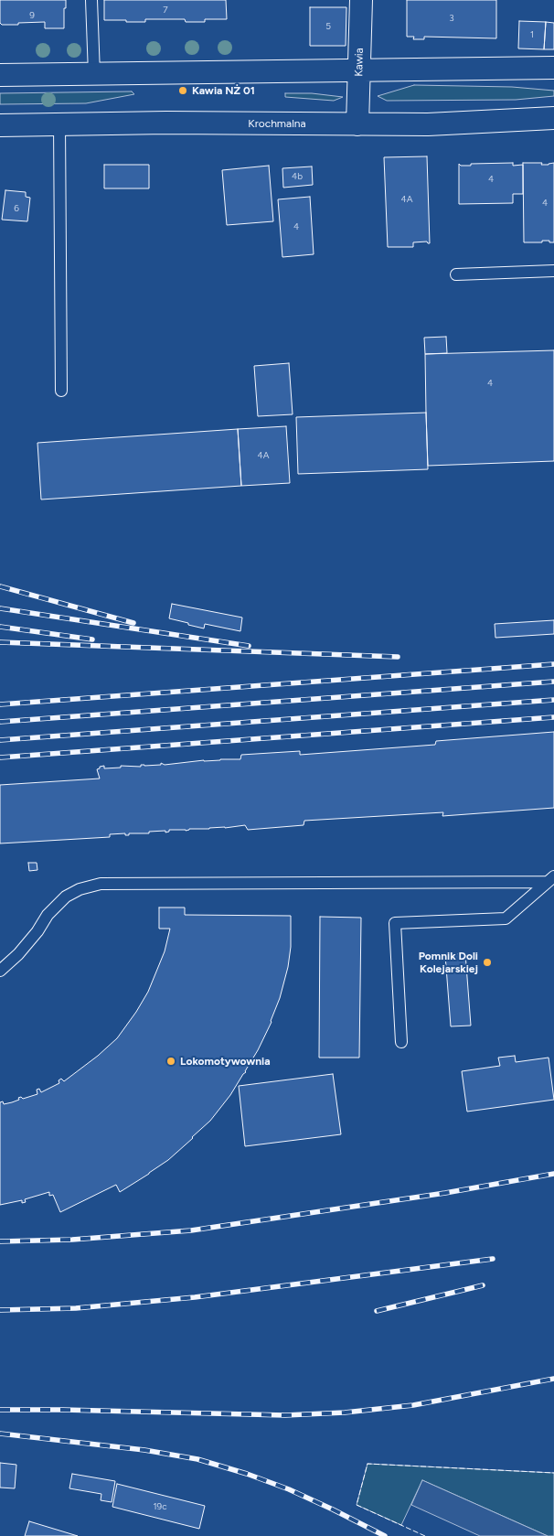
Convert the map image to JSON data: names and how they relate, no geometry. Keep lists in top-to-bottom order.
{
  "streets": {
    "street": ["Kawia", "Krochmalna"]
  },
  "crossings": [
    ["Kawia", "Krochmalna"]
  ],
  "places": ["Kawia NŻ 01", "Pomnik Doli Kolejarskiej", "Lokomotywownia"],
  "house_numbers": [
    "7",
    "9",
    "3",
    "5",
    "1",
    "4b",
    "4",
    "4A",
    "4",
    "6",
    "4",
    "4",
    "4A",
    "19c"
  ]
}
